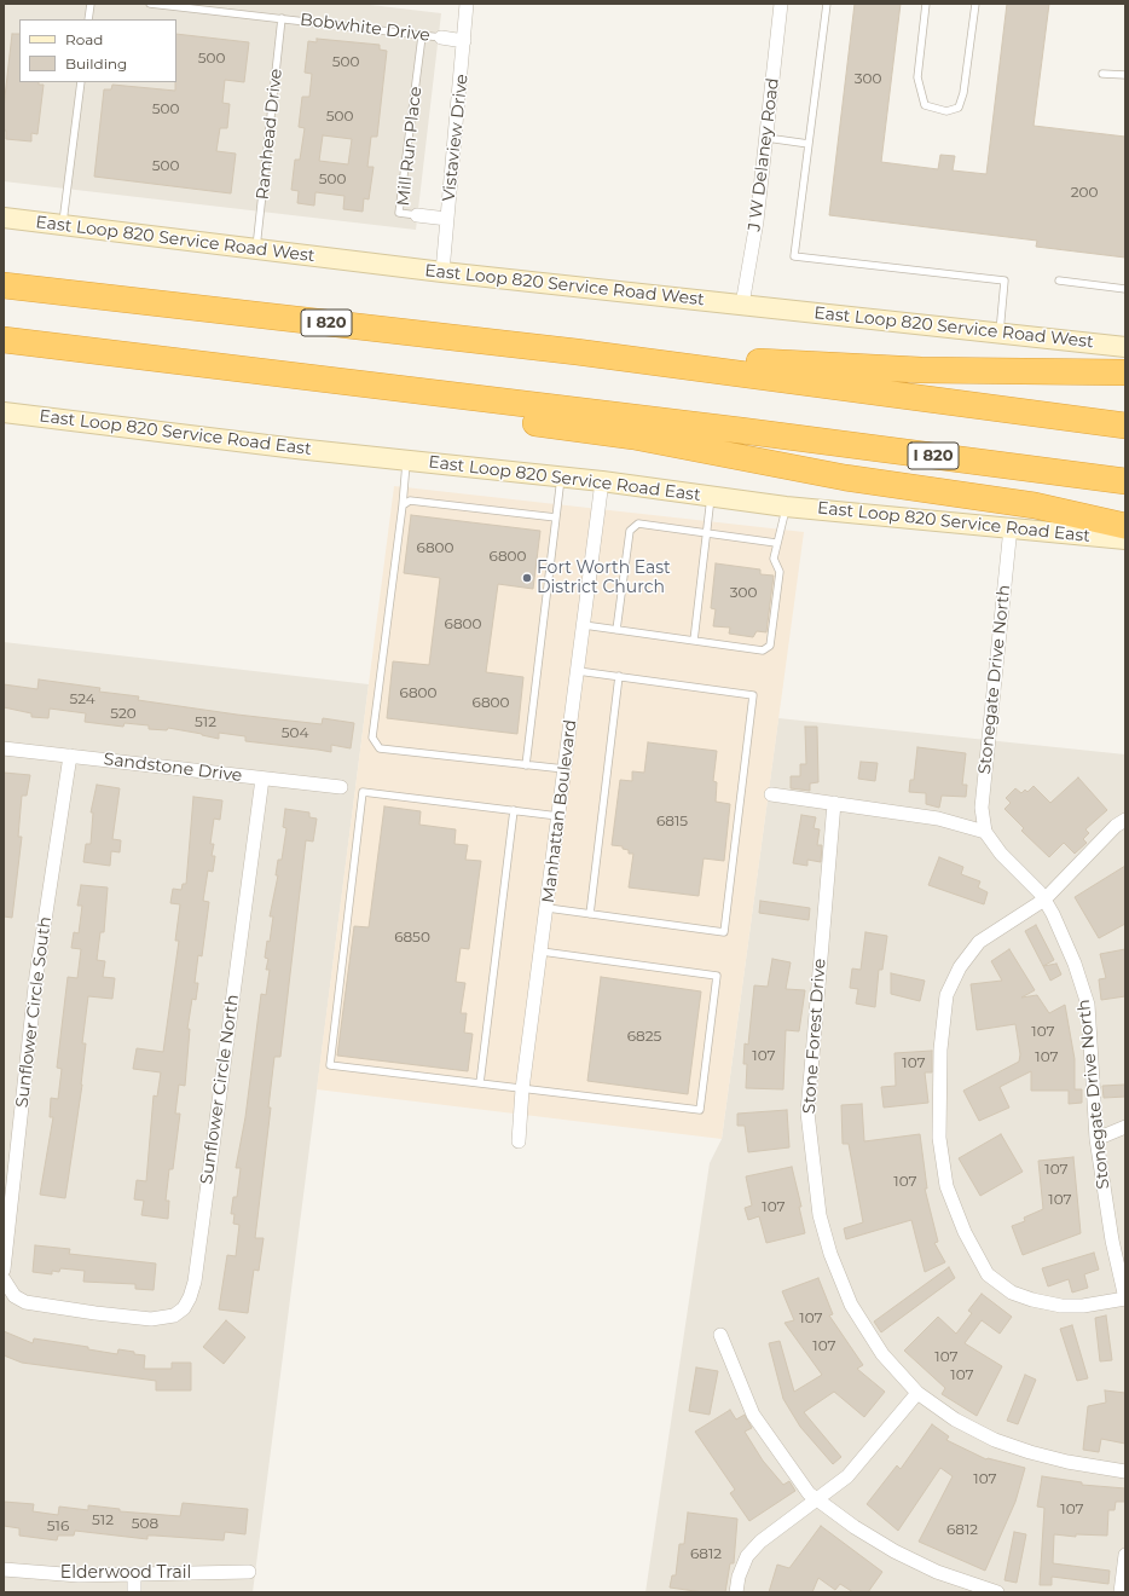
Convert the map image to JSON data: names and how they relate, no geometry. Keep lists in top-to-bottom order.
{
  "streets": {
    "highway": ["I 820"],
    "main road": ["East Loop 820 Service Road West", "East Loop 820 Service Road East"],
    "street": [
      "Bobwhite Drive",
      "Vistaview Drive",
      "Mill Run Place",
      "J W Delaney Road",
      "Stonegate Drive North",
      "Sandstone Drive",
      "Manhattan Boulevard",
      "Sunflower Circle South",
      "Stone Forest Drive",
      "Sunflower Circle North",
      "Elderwood Trail"
    ],
    "lane": ["Ramhead Drive"]
  },
  "crossings": [
    ["Bobwhite Drive", "Ramhead Drive"],
    ["Bobwhite Drive", "Vistaview Drive"],
    ["Bobwhite Drive", "Mill Run Place"],
    ["Ramhead Drive", "East Loop 820 Service Road West"],
    ["Vistaview Drive", "Mill Run Place"],
    ["Vistaview Drive", "East Loop 820 Service Road West"],
    ["J W Delaney Road", "East Loop 820 Service Road West"],
    ["East Loop 820 Service Road East", "Stonegate Drive North"],
    ["East Loop 820 Service Road East", "Manhattan Boulevard"],
    ["Sandstone Drive", "Sunflower Circle South"],
    ["Sandstone Drive", "Sunflower Circle North"]
  ],
  "places": ["Fort Worth East District Church"],
  "house_numbers": [
    "500",
    "500",
    "300",
    "500",
    "500",
    "500",
    "500",
    "200",
    "6800",
    "6800",
    "300",
    "6800",
    "6800",
    "524",
    "6800",
    "520",
    "512",
    "504",
    "6815",
    "6850",
    "107",
    "6825",
    "107",
    "107",
    "107",
    "107",
    "107",
    "107",
    "107",
    "107",
    "107",
    "107",
    "107",
    "107",
    "107",
    "512",
    "508",
    "516",
    "6812",
    "6812"
  ],
  "legend": ["Road", "Building"]
}
